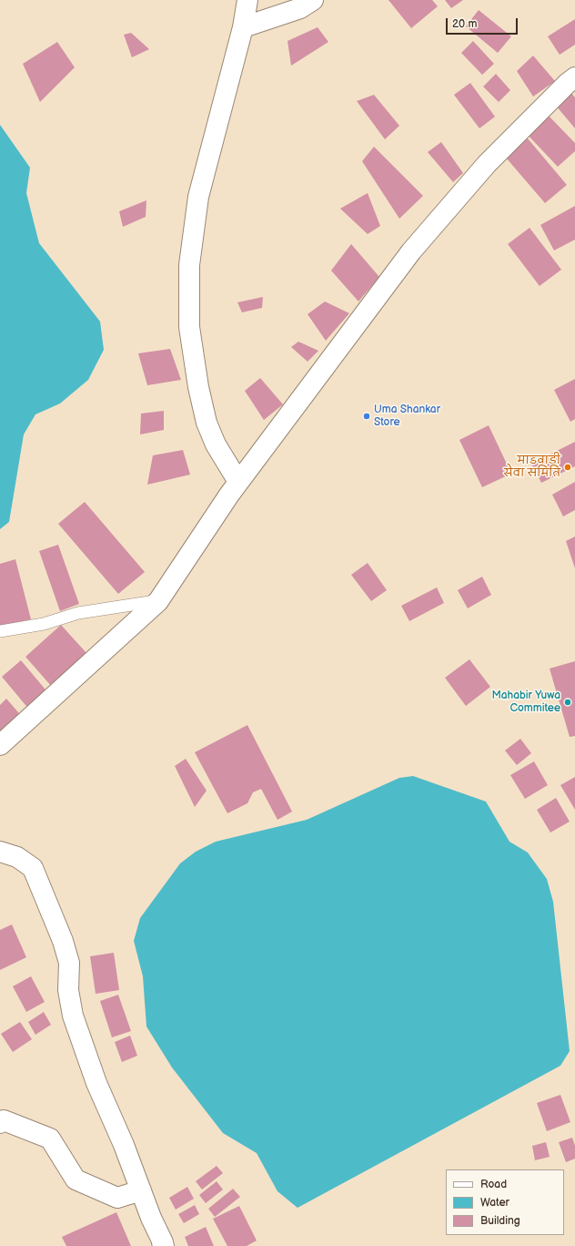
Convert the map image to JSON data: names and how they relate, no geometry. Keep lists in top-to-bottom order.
{
  "places": ["Uma Shankar Store", "माडवाडी सेवा समिति", "Mahabir Yuwa Commitee"],
  "legend": ["Road", "Water", "Building"],
  "scale_bar": "20 m"
}
